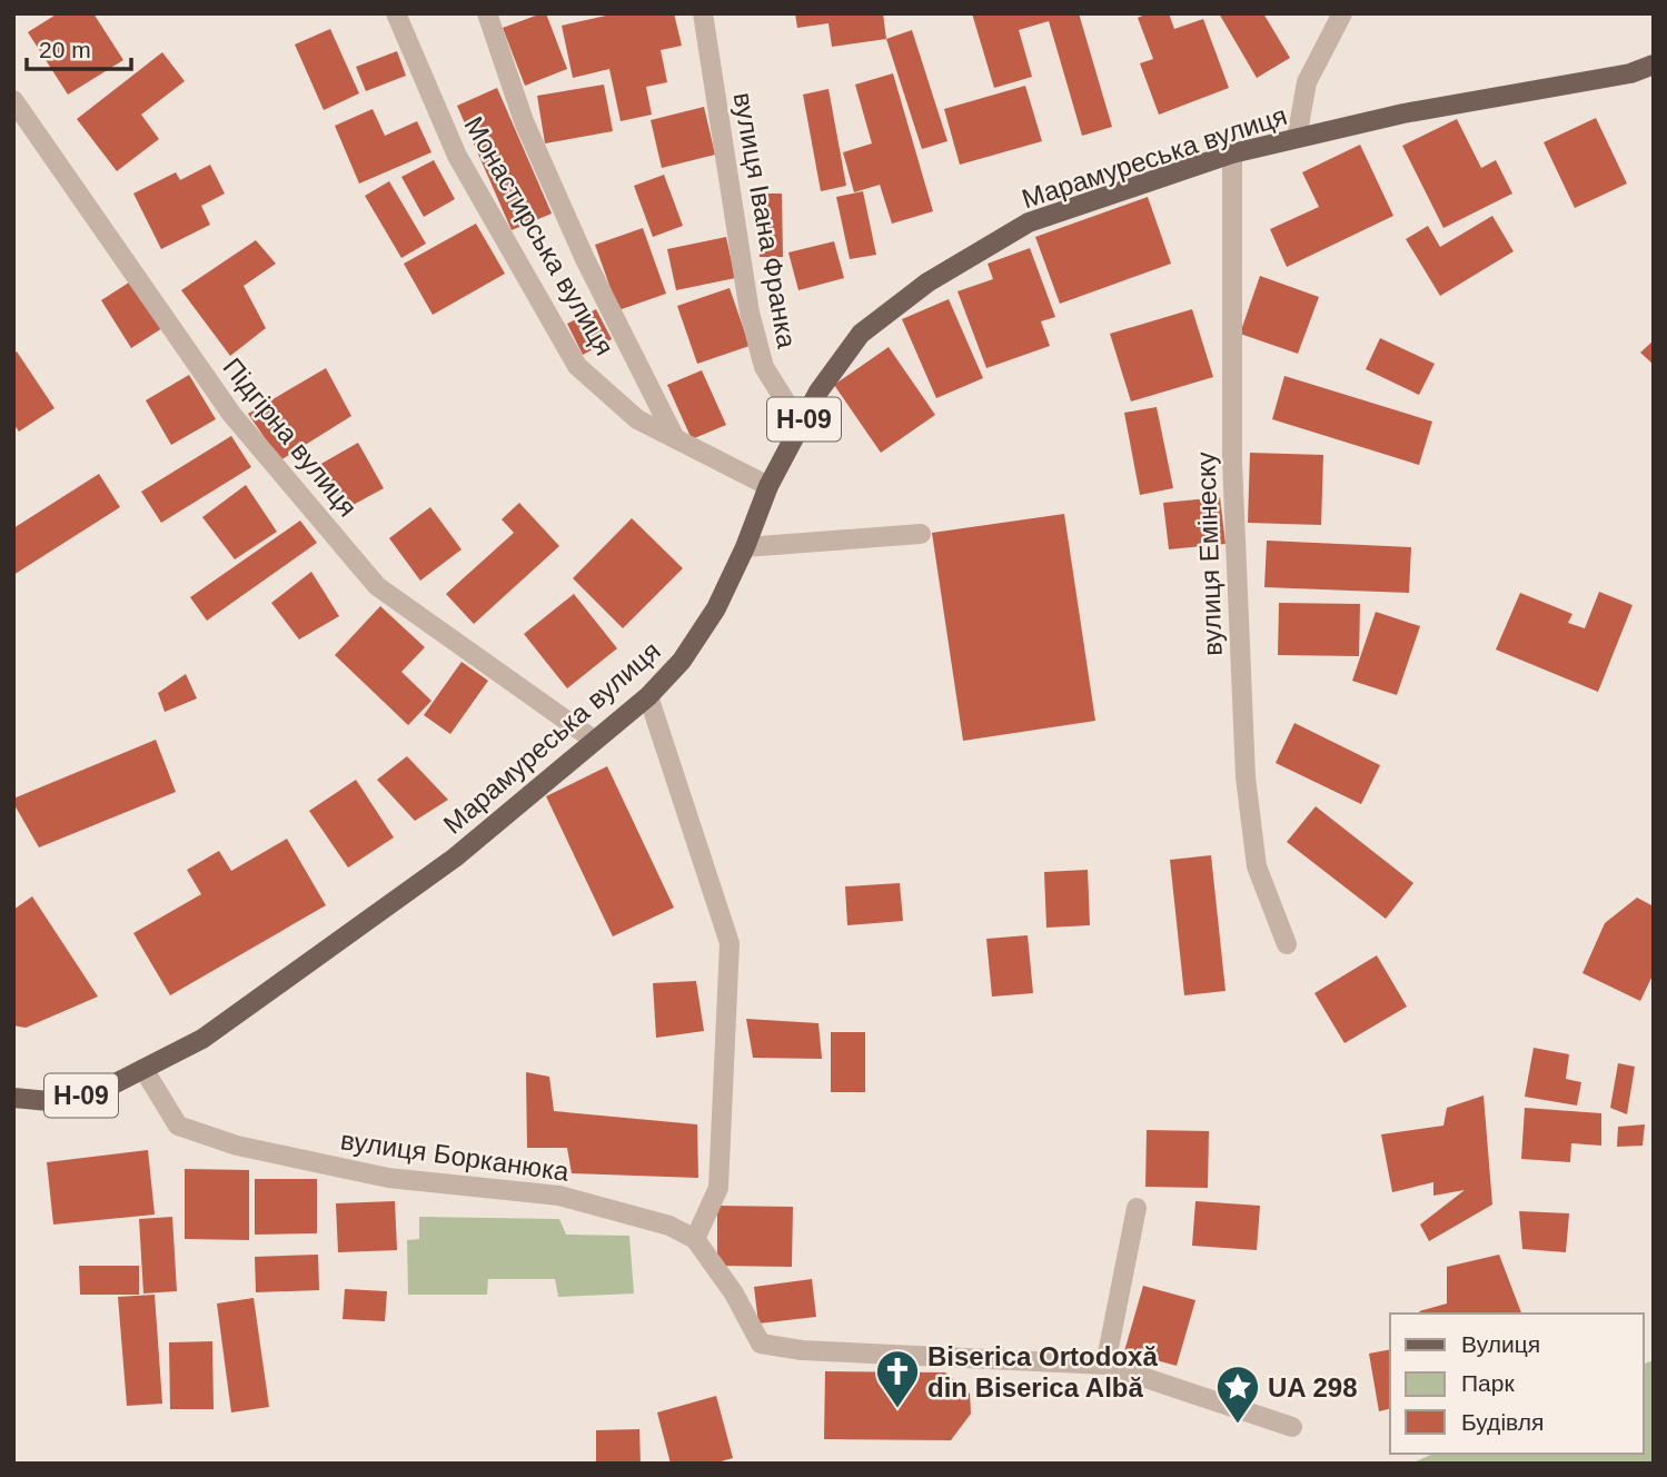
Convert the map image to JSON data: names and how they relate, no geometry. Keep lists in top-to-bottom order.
{
  "streets": {
    "main road": ["Марамуреська вулиця", "Н-09"],
    "street": [
      "вулиця Івана Франка",
      "Монастирська вулиця",
      "Підгірна вулиця",
      "вулиця Емінеску",
      "вулиця Борканюка"
    ]
  },
  "crossings": [
    ["Марамуреська вулиця", "вулиця Івана Франка"],
    ["Марамуреська вулиця", "Монастирська вулиця"],
    ["Марамуреська вулиця", "Н-09"],
    ["Марамуреська вулиця", "Підгірна вулиця"],
    ["Марамуреська вулиця", "вулиця Емінеску"],
    ["Марамуреська вулиця", "вулиця Борканюка"],
    ["Н-09", "вулиця Борканюка"]
  ],
  "places": {
    "church": ["Biserica Ortodoxă din Biserica Albă"],
    "place": ["UA 298"]
  },
  "legend": ["Вулиця", "Парк", "Будівля"],
  "scale_bar": "20 m"
}
